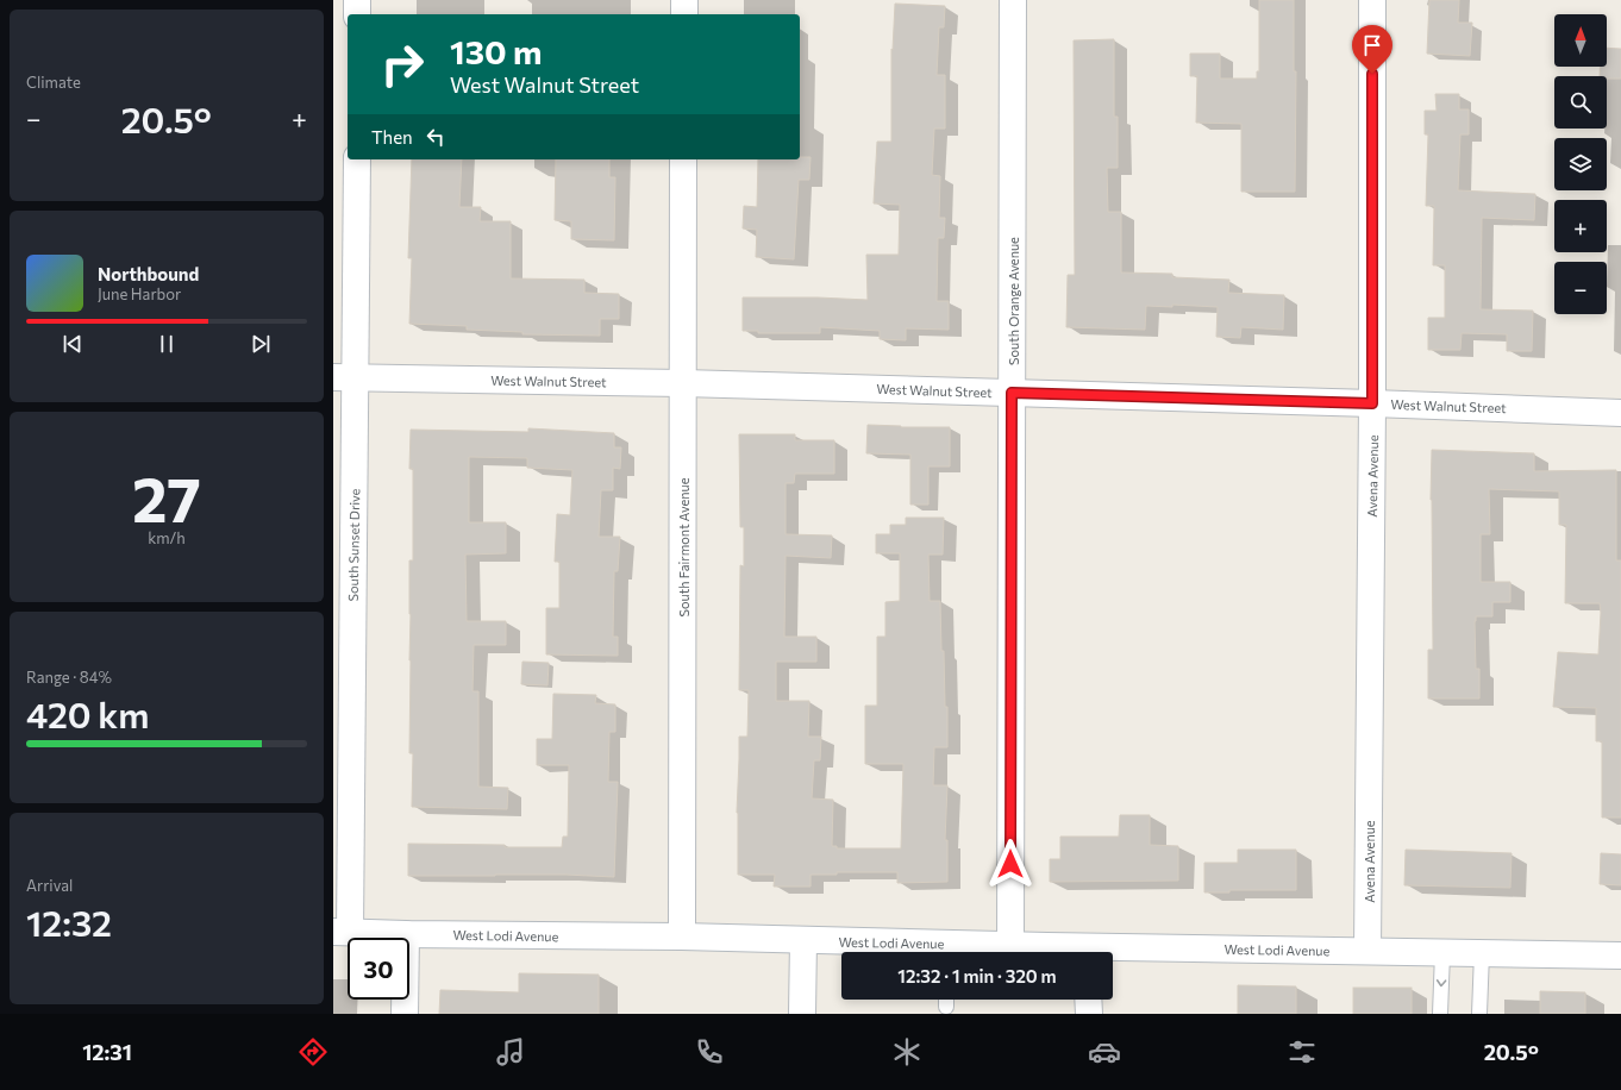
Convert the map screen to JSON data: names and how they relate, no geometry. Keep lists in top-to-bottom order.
{
  "streets": {
    "street": [
      "South Orange Avenue",
      "West Walnut Street",
      "Avena Avenue",
      "South Sunset Drive",
      "South Fairmont Avenue",
      "West Lodi Avenue"
    ]
  },
  "crossings": [
    ["South Orange Avenue", "West Walnut Street"],
    ["South Orange Avenue", "West Lodi Avenue"],
    ["West Walnut Street", "Avena Avenue"],
    ["West Walnut Street", "South Sunset Drive"],
    ["West Walnut Street", "South Fairmont Avenue"],
    ["Avena Avenue", "West Lodi Avenue"],
    ["South Sunset Drive", "West Lodi Avenue"],
    ["South Fairmont Avenue", "West Lodi Avenue"]
  ],
  "north": "top",
  "page": {
    "tile": [
      "Climate",
      ["27", "km/h"],
      ["Range · 84%", "420 km"],
      ["Arrival", "12:32"]
    ],
    "map_buttons": ["+", "−"],
    "turn": ["130 m", "West Walnut Street"],
    "heat": ["−", "20.5°", "+"],
    "then": "Then",
    "song": ["Northbound", "June Harbor"],
    "limit": "30",
    "trip": "12:32 · 1 min · 320 m",
    "tabs": ["12:31", "20.5°"]
  }
}
